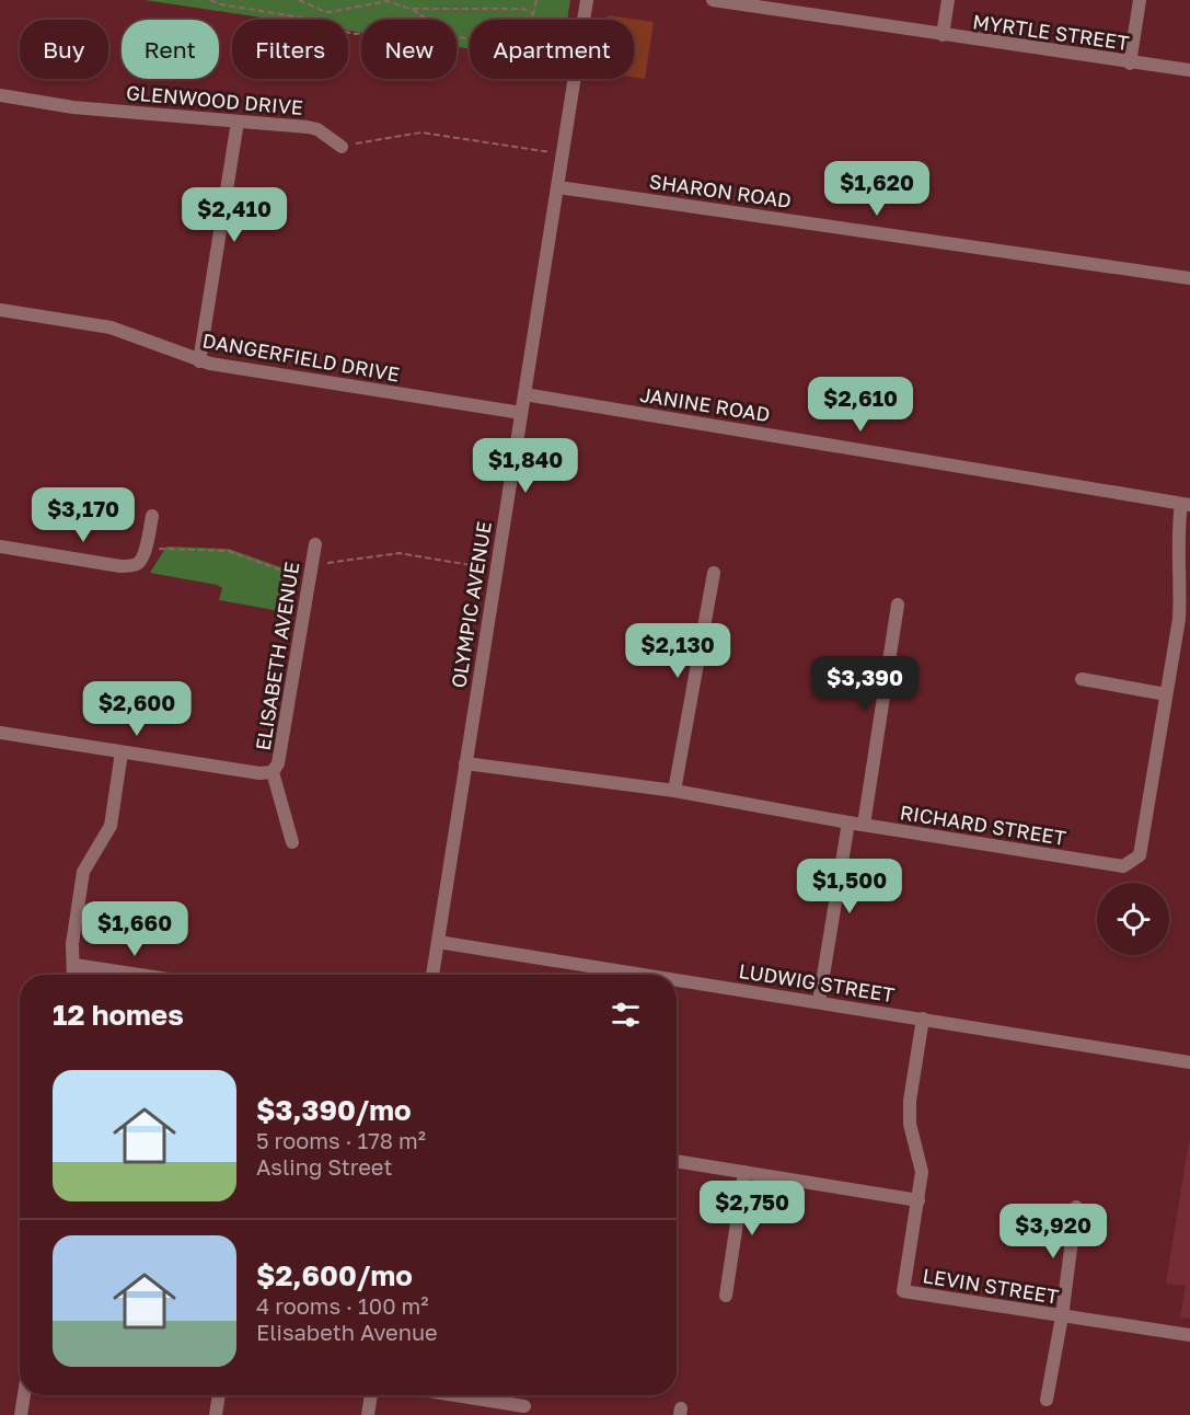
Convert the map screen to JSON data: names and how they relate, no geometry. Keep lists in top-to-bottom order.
{
  "streets": {
    "street": [
      "MYRTLE STREET",
      "GLENWOOD DRIVE",
      "SHARON ROAD",
      "DANGERFIELD DRIVE",
      "JANINE ROAD",
      "OLYMPIC AVENUE",
      "ELISABETH AVENUE",
      "RICHARD STREET",
      "LUDWIG STREET",
      "LEVIN STREET"
    ]
  },
  "crossings": [
    ["SHARON ROAD", "OLYMPIC AVENUE"],
    ["DANGERFIELD DRIVE", "OLYMPIC AVENUE"],
    ["JANINE ROAD", "OLYMPIC AVENUE"],
    ["JANINE ROAD", "RICHARD STREET"],
    ["OLYMPIC AVENUE", "RICHARD STREET"],
    ["OLYMPIC AVENUE", "LUDWIG STREET"],
    ["LUDWIG STREET", "LEVIN STREET"]
  ],
  "page": {
    "chip": [
      "Buy",
      "Rent",
      "Filters",
      "New",
      "Apartment"
    ],
    "price": [
      "$1,620",
      "$2,410",
      "$2,610",
      "$1,840",
      "$3,170",
      "$2,130",
      "$3,390",
      "$2,600",
      "$1,500",
      "$1,660",
      "$2,750",
      "$3,920"
    ],
    "heading": "12 homes",
    "list": [
      {
        "name": "$3,390/mo",
        "note": "5 rooms · 178 m² · Asling Street"
      },
      {
        "name": "$2,600/mo",
        "note": "4 rooms · 100 m² · Elisabeth Avenue"
      }
    ]
  }
}
